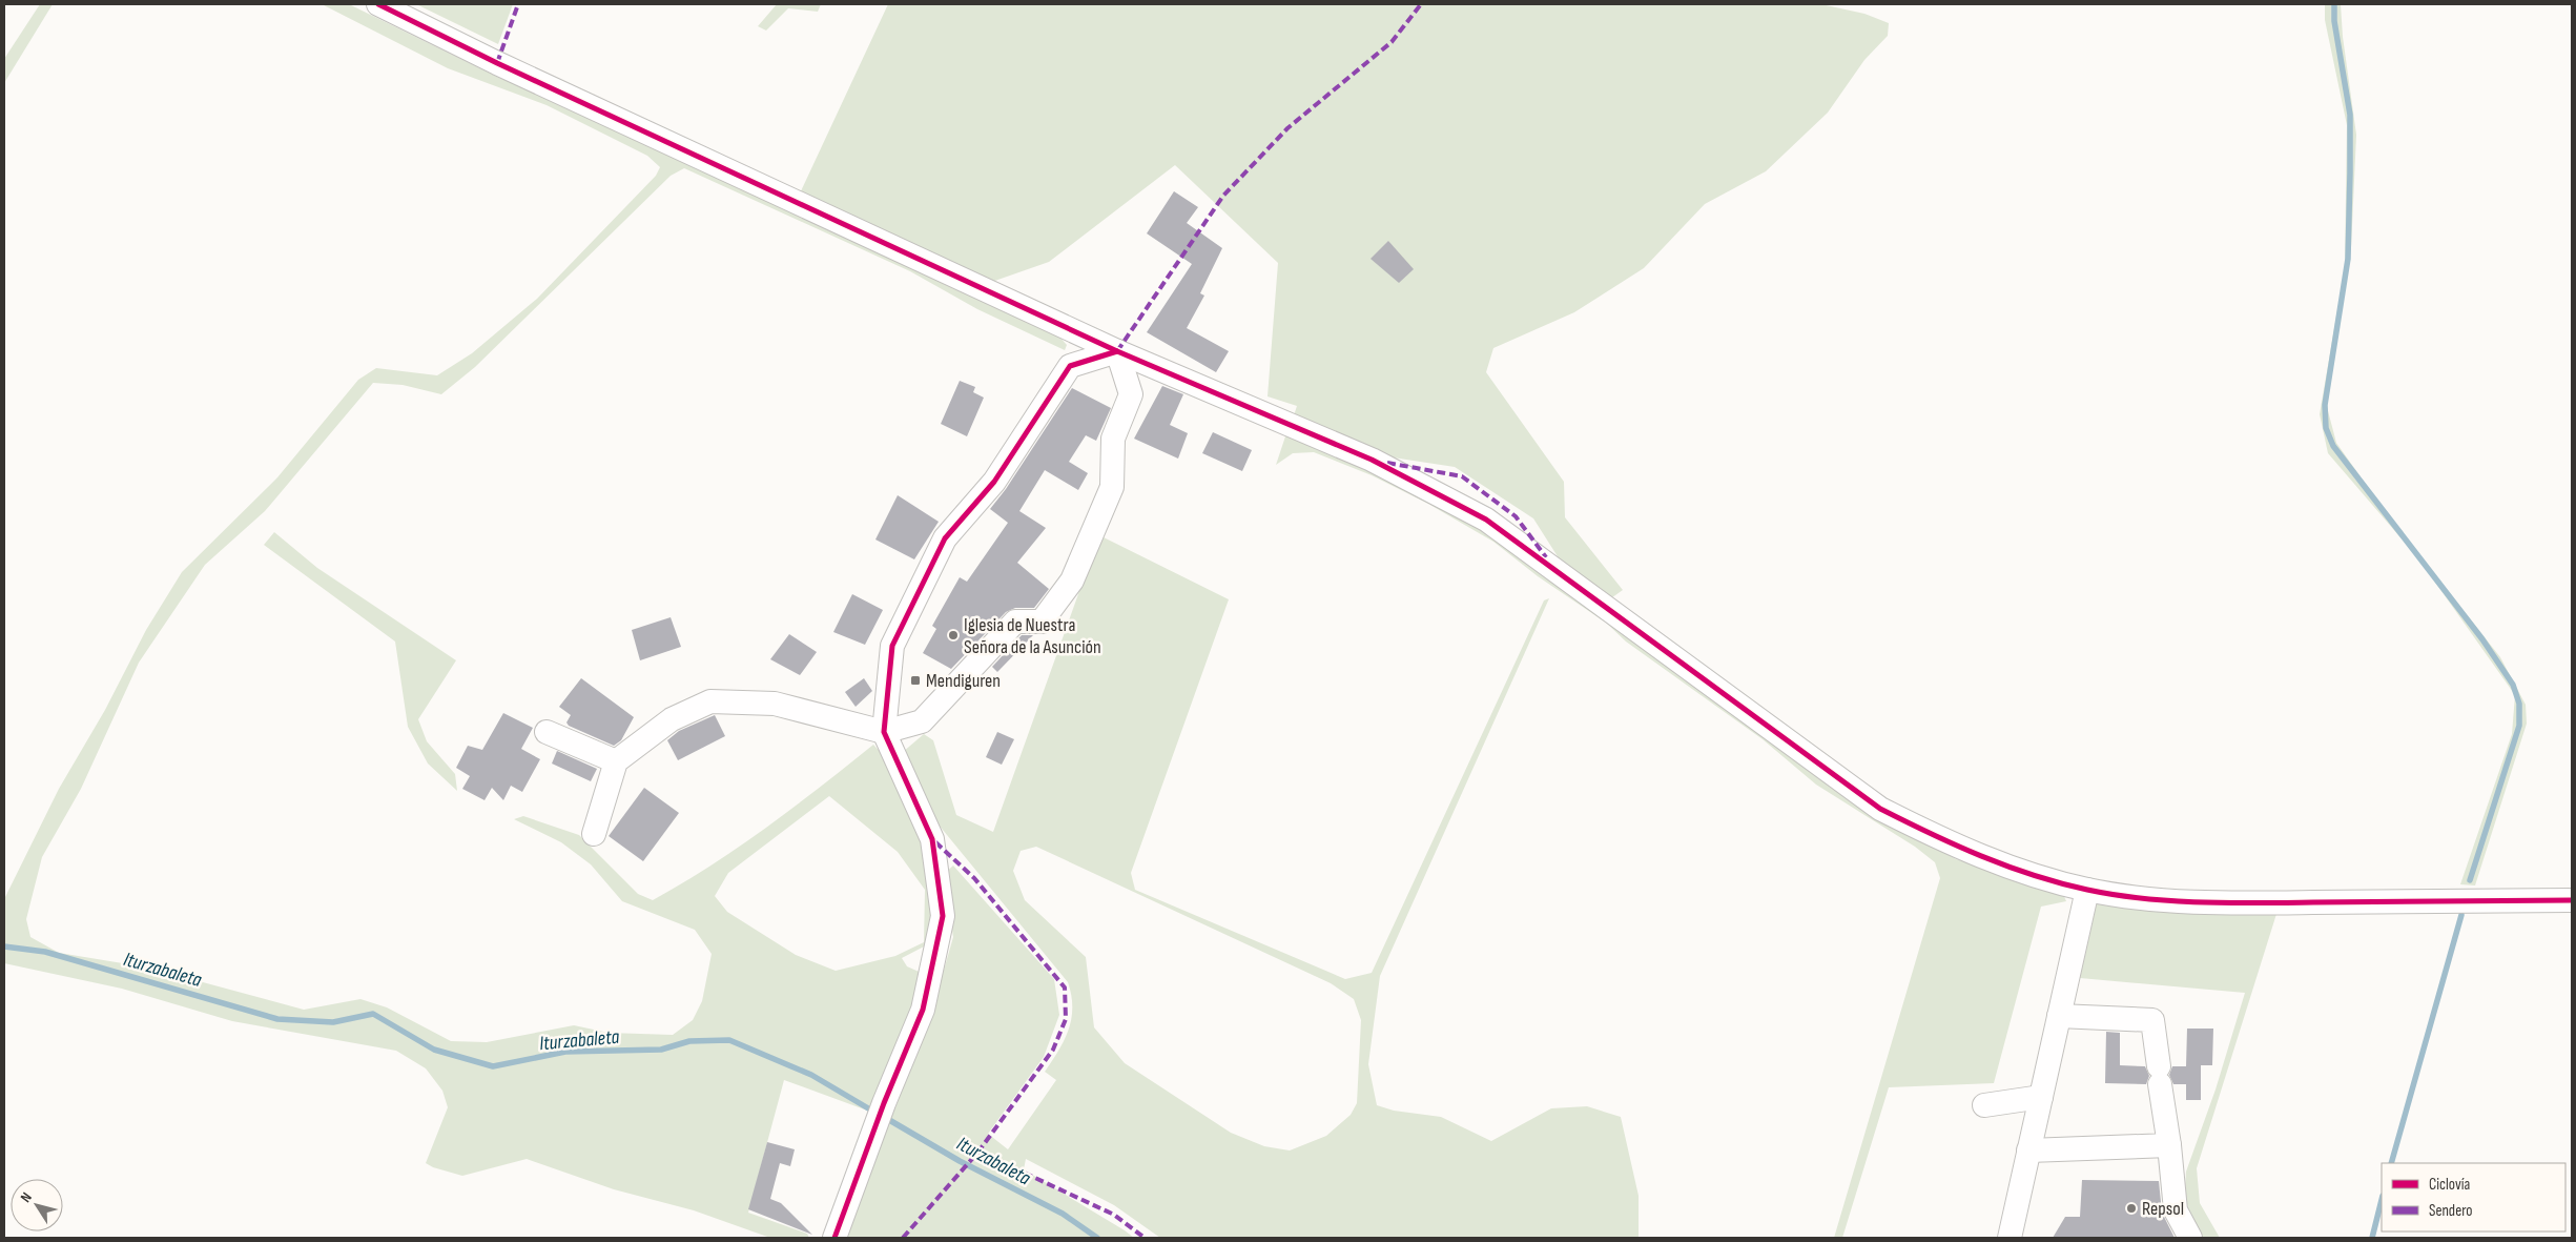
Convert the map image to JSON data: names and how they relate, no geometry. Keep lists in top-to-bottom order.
{
  "water": ["Iturzabaleta"],
  "places": {
    "other": ["Iglesia de Nuestra Señora de la Asunción", "Repsol"],
    "transit": ["Mendiguren"]
  },
  "legend": ["Ciclovía", "Sendero"],
  "north": "top left"
}
